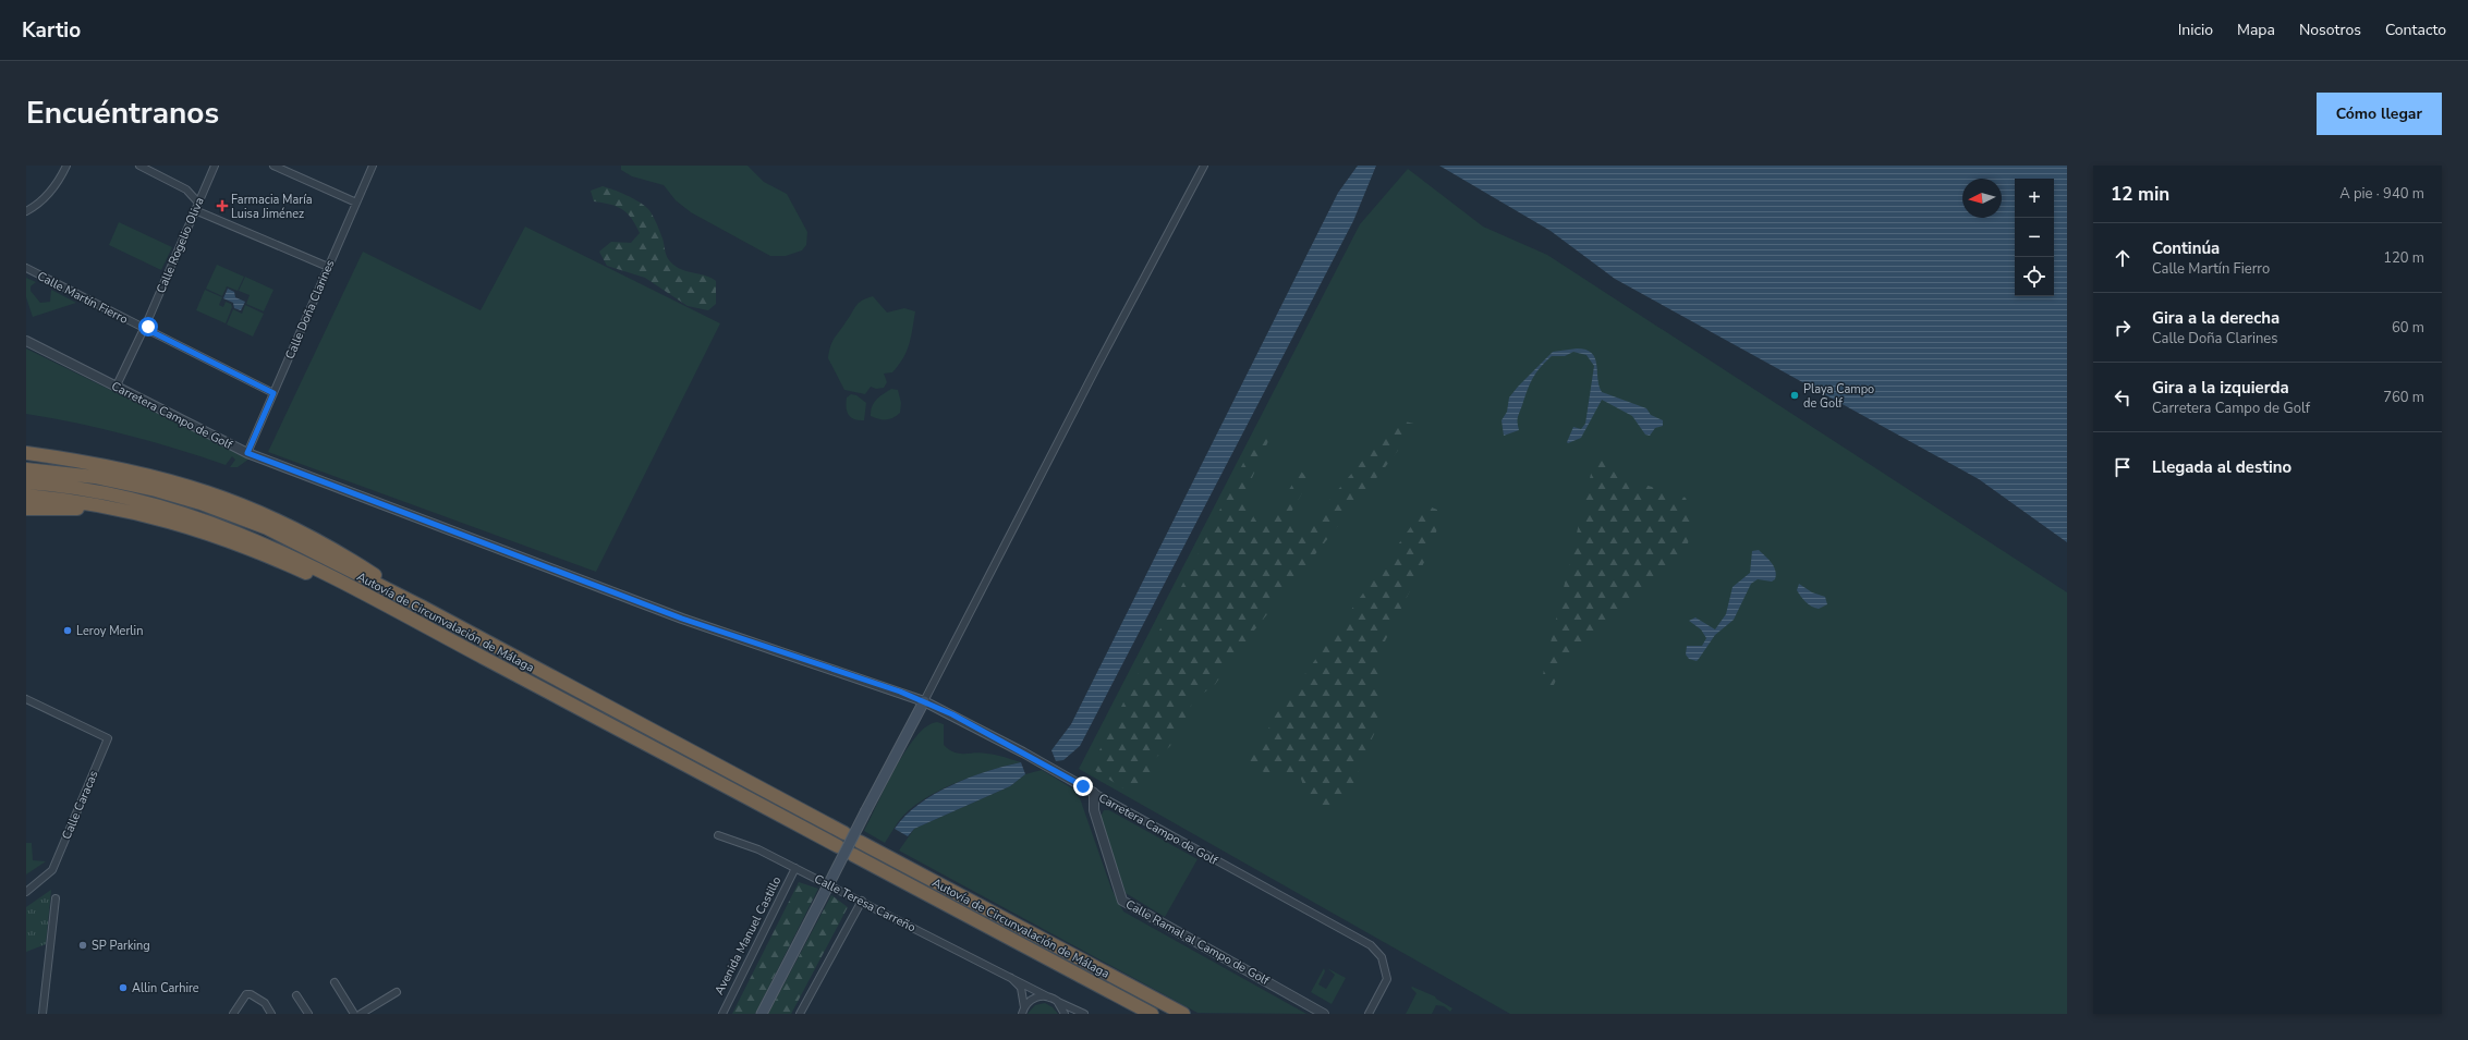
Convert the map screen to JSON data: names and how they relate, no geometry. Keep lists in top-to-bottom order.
{
  "streets": {
    "highway": ["Autovía de Circunvalación de Málaga"],
    "street": [
      "Calle Rogelio Oliva",
      "Calle Martín Fierro",
      "Calle Doña Clarines",
      "Carretera Campo de Golf",
      "Calle Caracas",
      "Calle Teresa Carreño",
      "Avenida Manuel Castillo",
      "Calle Ramal al Campo de Golf"
    ]
  },
  "crossings": [
    ["Calle Rogelio Oliva", "Calle Martín Fierro"],
    ["Calle Rogelio Oliva", "Carretera Campo de Golf"],
    ["Calle Martín Fierro", "Calle Doña Clarines"],
    ["Calle Doña Clarines", "Carretera Campo de Golf"],
    ["Carretera Campo de Golf", "Calle Ramal al Campo de Golf"],
    ["Calle Teresa Carreño", "Avenida Manuel Castillo"]
  ],
  "places": {
    "health": ["Farmacia María Luisa Jiménez"],
    "other": [
      "Playa Campo de Golf",
      "Leroy Merlin",
      "SP Parking",
      "Allin Carhire"
    ]
  },
  "north": "left",
  "page": {
    "header": "Kartio",
    "nav": [
      "Inicio",
      "Mapa",
      "Nosotros",
      "Contacto"
    ],
    "title": "Encuéntranos",
    "buttons": "Cómo llegar",
    "heading": ["12 min", "A pie · 940 m"],
    "map_buttons": ["+", "−"],
    "list": [
      ["Continúa", "Calle Martín Fierro", "120 m"],
      ["Gira a la derecha", "Calle Doña Clarines", "60 m"],
      ["Gira a la izquierda", "Carretera Campo de Golf", "760 m"],
      "Llegada al destino"
    ]
  }
}
